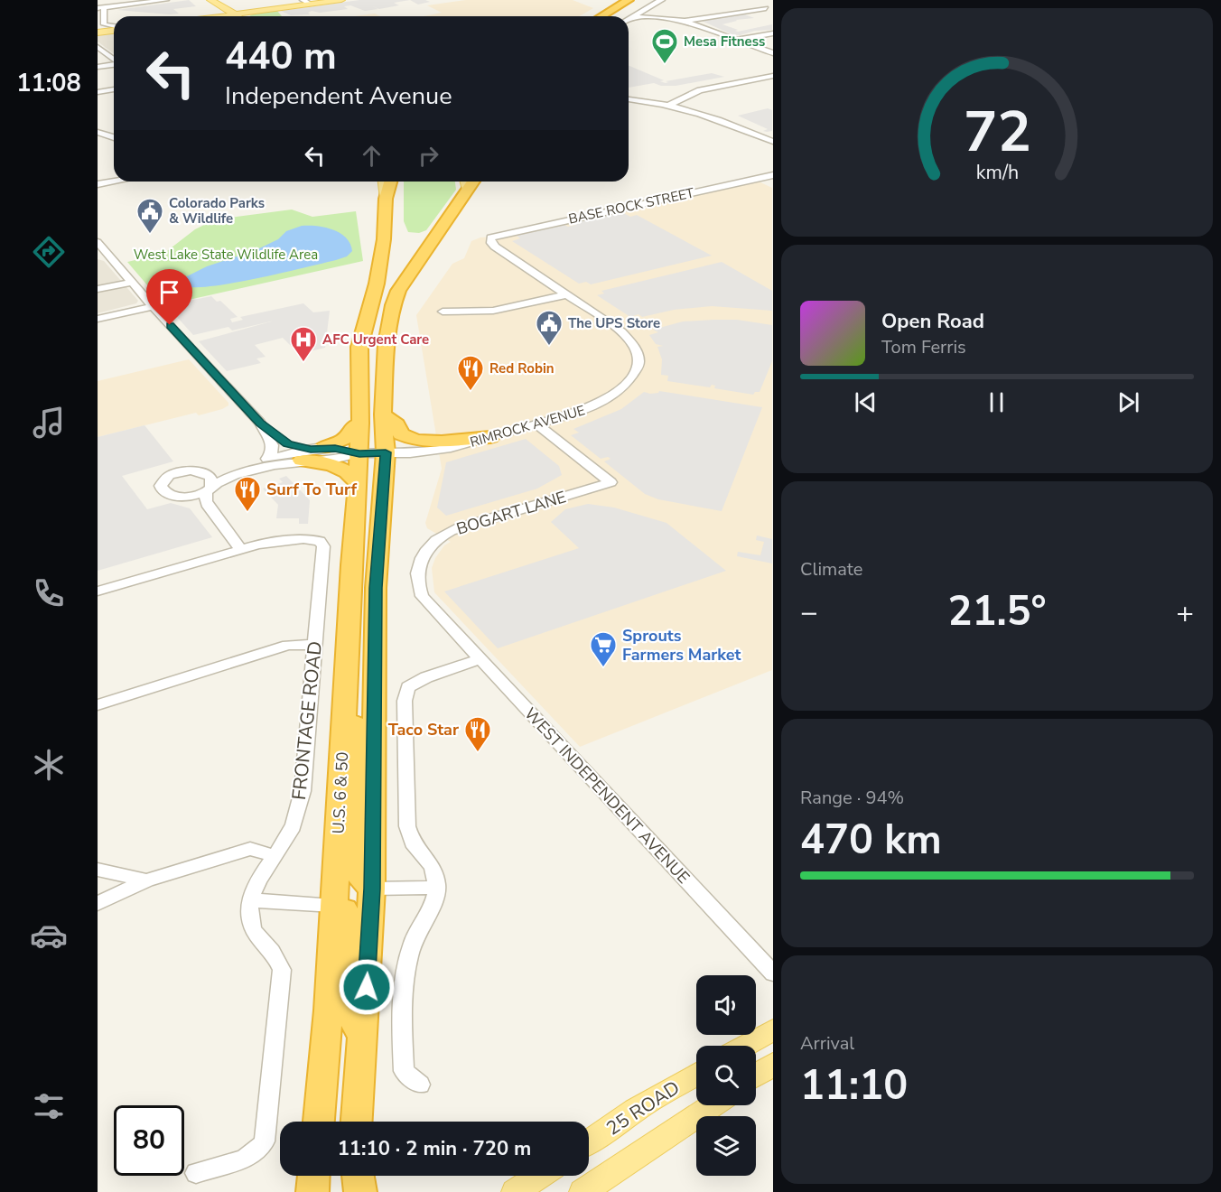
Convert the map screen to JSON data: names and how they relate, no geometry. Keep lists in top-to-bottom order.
{
  "streets": {
    "highway": ["U.S. 6 & 50"],
    "main road": ["25 ROAD"],
    "street": [
      "BASE ROCK STREET",
      "RIMROCK AVENUE",
      "BOGART LANE",
      "FRONTAGE ROAD",
      "WEST INDEPENDENT AVENUE"
    ]
  },
  "crossings": [
    ["BASE ROCK STREET", "RIMROCK AVENUE"],
    ["RIMROCK AVENUE", "BOGART LANE"],
    ["RIMROCK AVENUE", "U.S. 6 & 50"],
    ["BOGART LANE", "WEST INDEPENDENT AVENUE"]
  ],
  "parks": ["West Lake State Wildlife Area"],
  "places": {
    "sports": ["Mesa Fitness"],
    "public building": ["Colorado Parks & Wildlife", "The UPS Store"],
    "hospital": ["AFC Urgent Care"],
    "restaurant": ["Red Robin", "Surf To Turf", "Taco Star"],
    "supermarket": ["Sprouts Farmers Market"]
  },
  "page": {
    "tabs": "11:08",
    "turn": ["440 m", "Independent Avenue"],
    "song": ["Open Road", "Tom Ferris"],
    "tile": [
      "Climate",
      ["Range · 94%", "470 km"],
      ["Arrival", "11:10"]
    ],
    "heat": ["−", "21.5°", "+"],
    "limit": "80",
    "trip": "11:10 · 2 min · 720 m",
    "gauge": ["72", "km/h"]
  }
}
